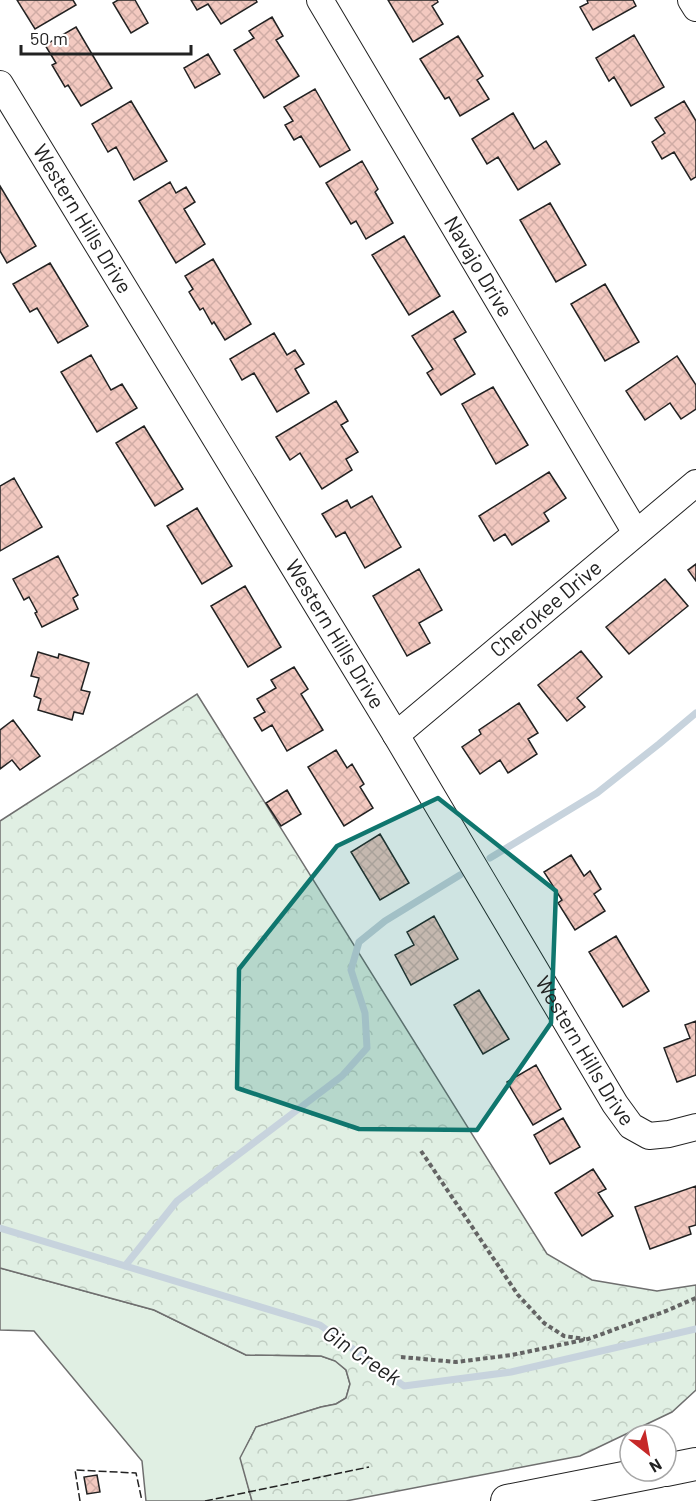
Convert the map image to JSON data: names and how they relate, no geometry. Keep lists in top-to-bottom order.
{
  "streets": {
    "street": ["Western Hills Drive", "Navajo Drive", "Cherokee Drive"]
  },
  "crossings": [
    ["Western Hills Drive", "Cherokee Drive"],
    ["Navajo Drive", "Cherokee Drive"]
  ],
  "water": ["Gin Creek"],
  "scale_bar": "50 m",
  "north": "bottom right"
}
